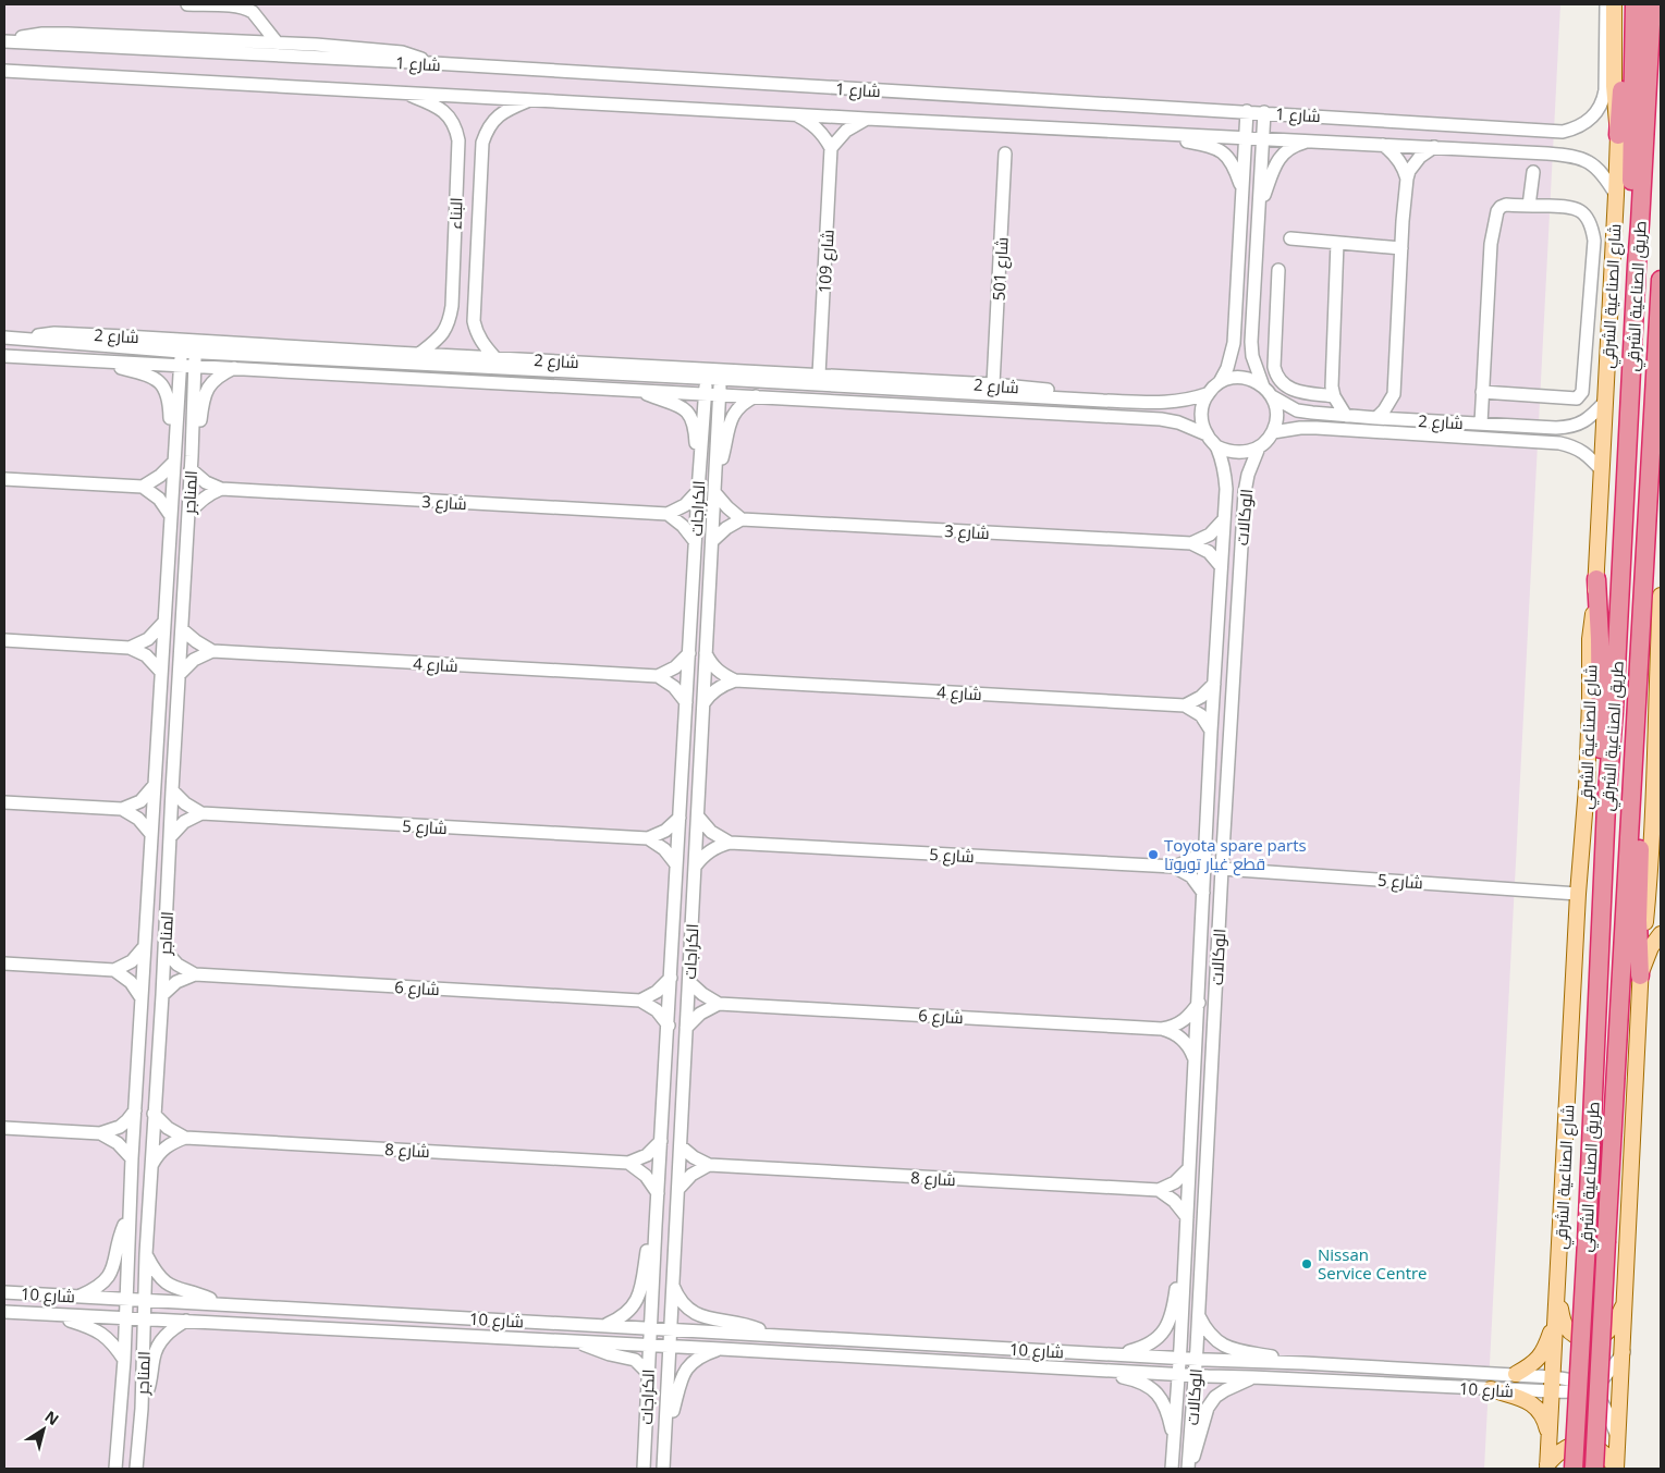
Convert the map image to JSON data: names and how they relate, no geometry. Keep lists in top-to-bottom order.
{
  "streets": {
    "highway": ["طريق الصناعية الشرقي"],
    "main road": ["شارع الصناعية الشرقي"],
    "street": [
      "شارع 1",
      "البناء",
      "شارع 109",
      "شارع 501",
      "شارع 2",
      "المناجر",
      "شارع 3",
      "الكراجات",
      "الوكالات",
      "شارع 4",
      "شارع 5",
      "شارع 6",
      "شارع 8",
      "شارع 10"
    ]
  },
  "crossings": [
    ["شارع 1", "البناء"],
    ["شارع 1", "شارع الصناعية الشرقي"],
    ["البناء", "شارع 2"],
    ["شارع 109", "شارع 2"],
    ["شارع 501", "شارع 2"],
    ["شارع الصناعية الشرقي", "شارع 2"],
    ["شارع الصناعية الشرقي", "شارع 5"],
    ["شارع الصناعية الشرقي", "شارع 10"],
    ["شارع 2", "المناجر"],
    ["شارع 2", "الكراجات"],
    ["شارع 2", "الوكالات"],
    ["المناجر", "شارع 3"],
    ["المناجر", "شارع 10"],
    ["الكراجات", "شارع 5"],
    ["الكراجات", "شارع 8"],
    ["الكراجات", "شارع 10"],
    ["الوكالات", "شارع 5"],
    ["الوكالات", "شارع 6"],
    ["الوكالات", "شارع 10"]
  ],
  "places": ["Toyota spare parts قطع غيار تويوتا", "Nissan Service Centre"],
  "north": "top right"
}
